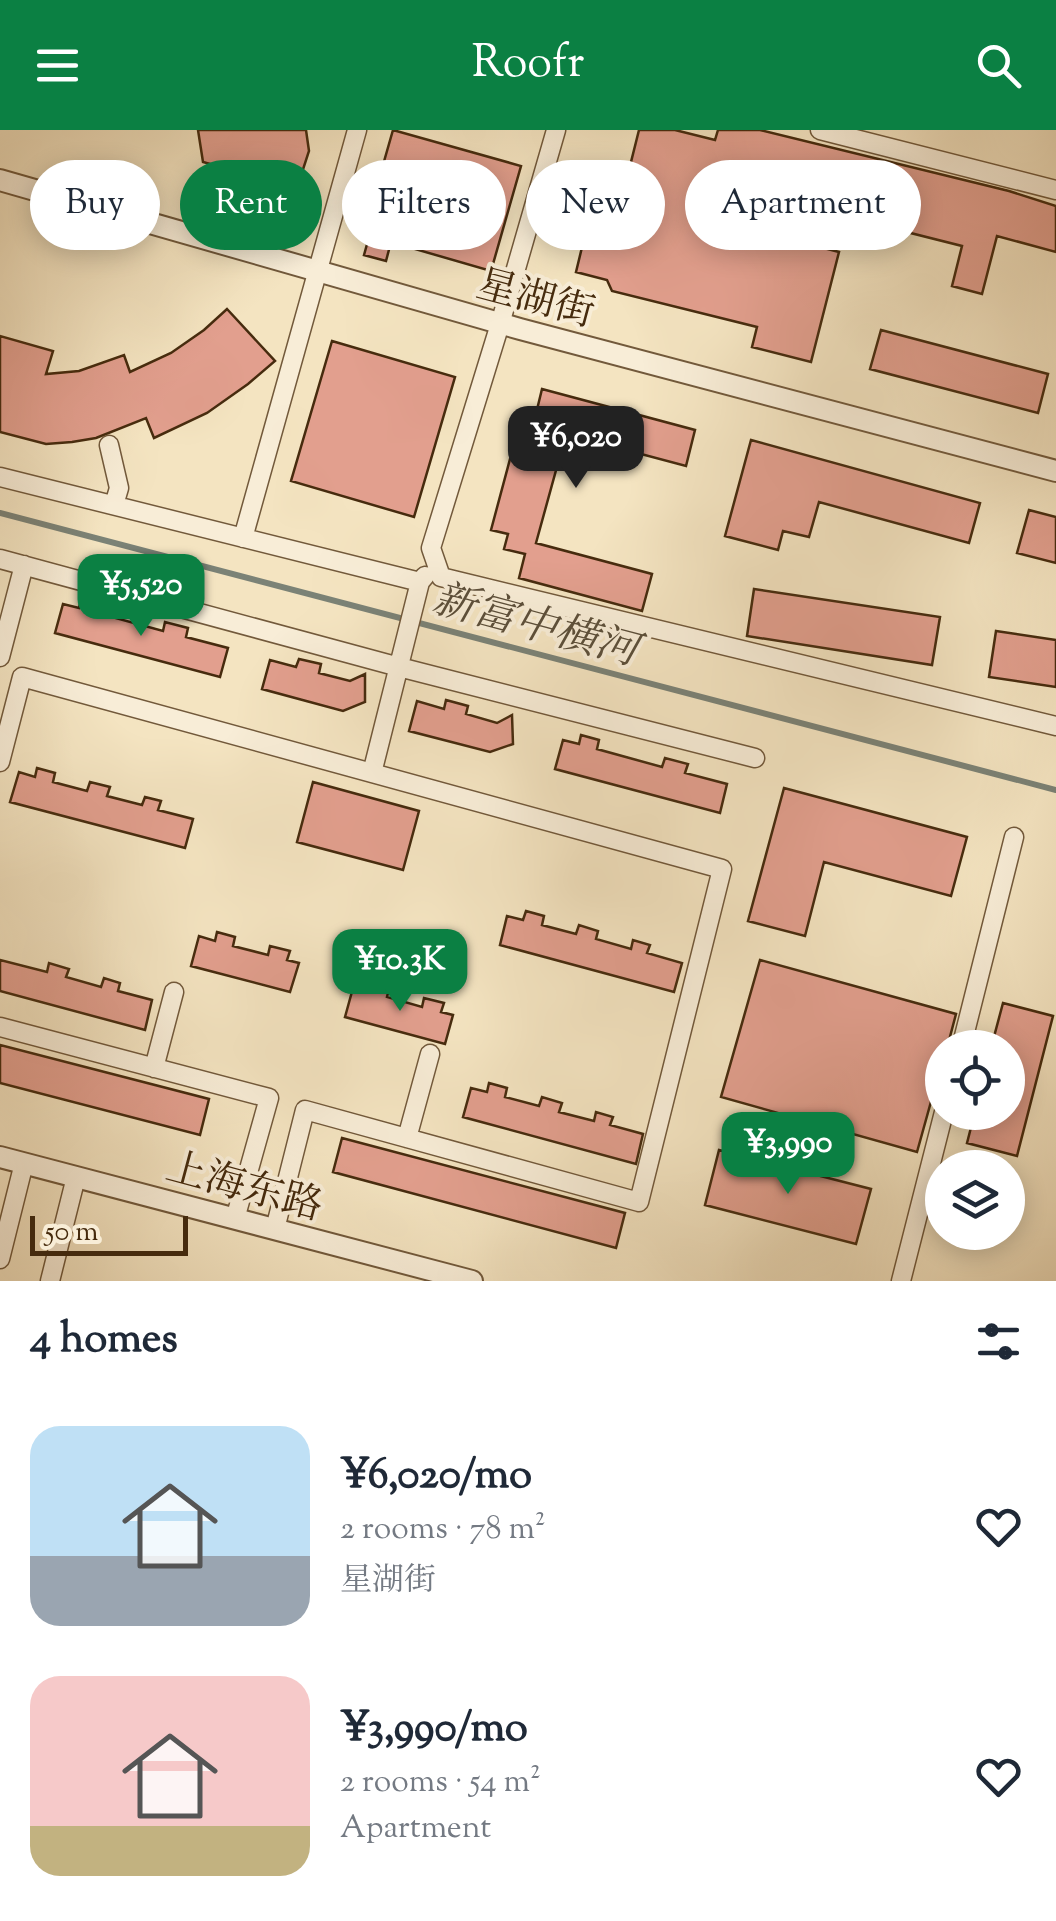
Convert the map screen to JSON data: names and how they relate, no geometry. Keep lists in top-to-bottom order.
{
  "streets": {
    "street": ["星湖街", "上海东路"]
  },
  "water": ["新富中横河"],
  "scale_bar": "50 m",
  "page": {
    "header": "Roofr",
    "chip": [
      "Buy",
      "Rent",
      "Filters",
      "New",
      "Apartment"
    ],
    "price": [
      "¥6,020",
      "¥5,520",
      "¥10.3K",
      "¥3,990"
    ],
    "scale": "50 m",
    "heading": "4 homes",
    "list": [
      {
        "name": "¥6,020/mo",
        "note": "2 rooms · 78 m² · 星湖街"
      },
      {
        "name": "¥3,990/mo",
        "note": "2 rooms · 54 m² · Apartment"
      }
    ]
  }
}
